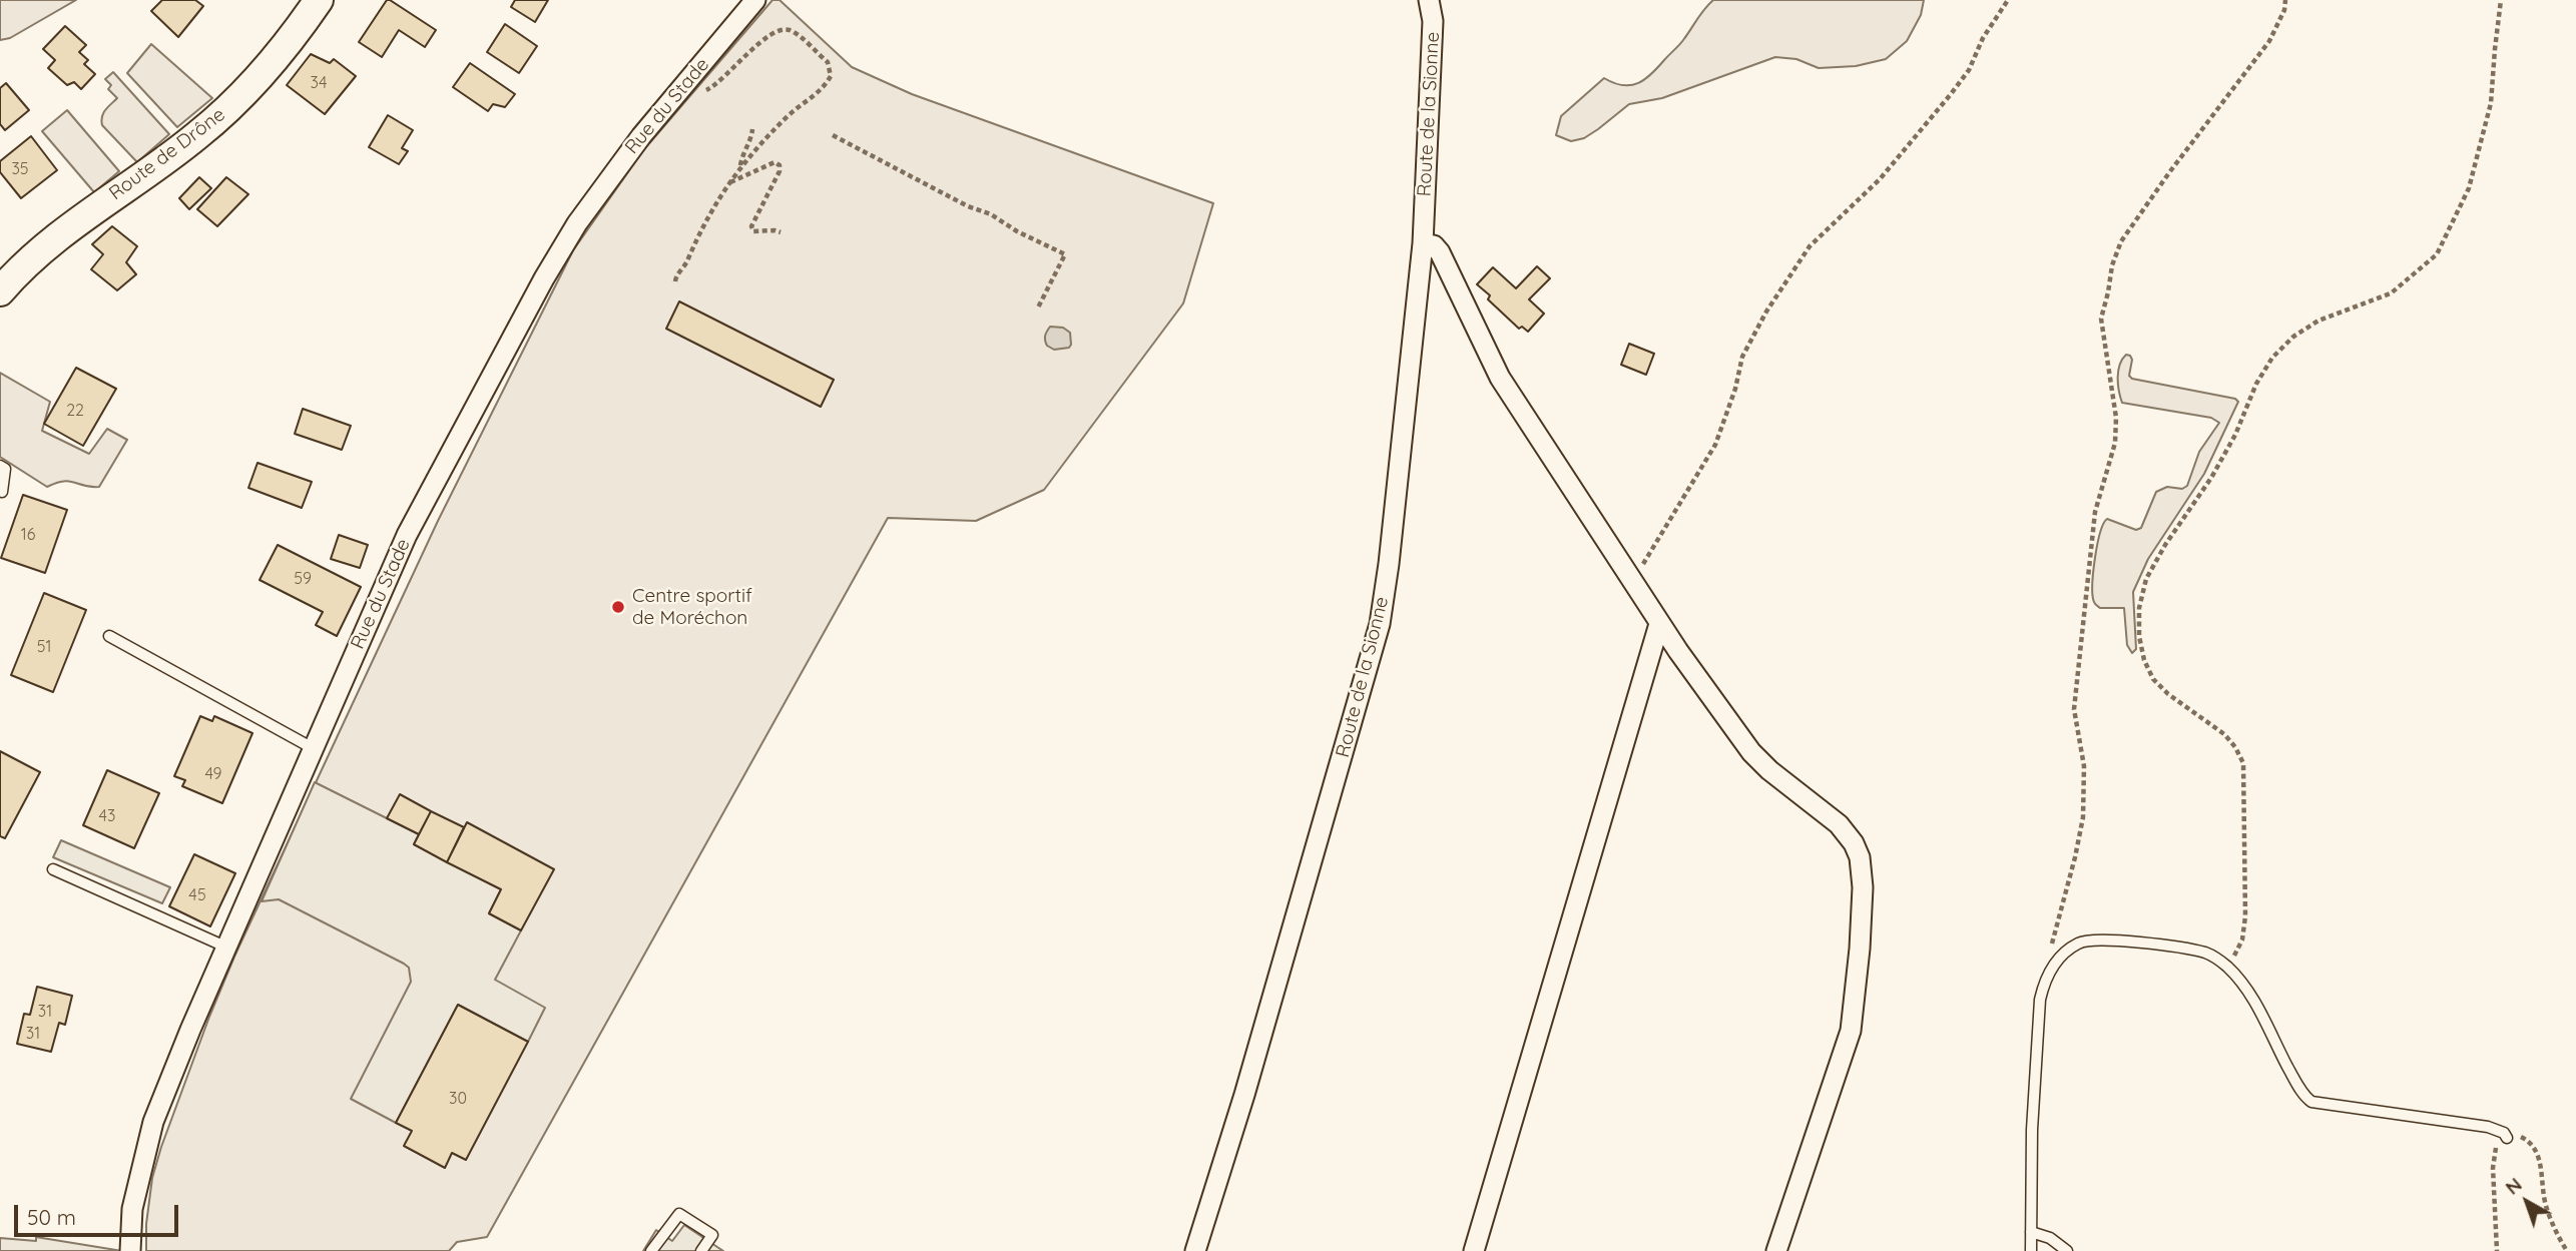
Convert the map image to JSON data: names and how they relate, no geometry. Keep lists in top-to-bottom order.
{
  "streets": {
    "street": ["Rue du Stade", "Route de la Sionne", "Route de Drône"]
  },
  "places": ["Centre sportif de Moréchon"],
  "house_numbers": [
    "34",
    "35",
    "22",
    "16",
    "59",
    "51",
    "49",
    "43",
    "45",
    "31",
    "31",
    "30"
  ],
  "scale_bar": "50 m",
  "north": "top left"
}
